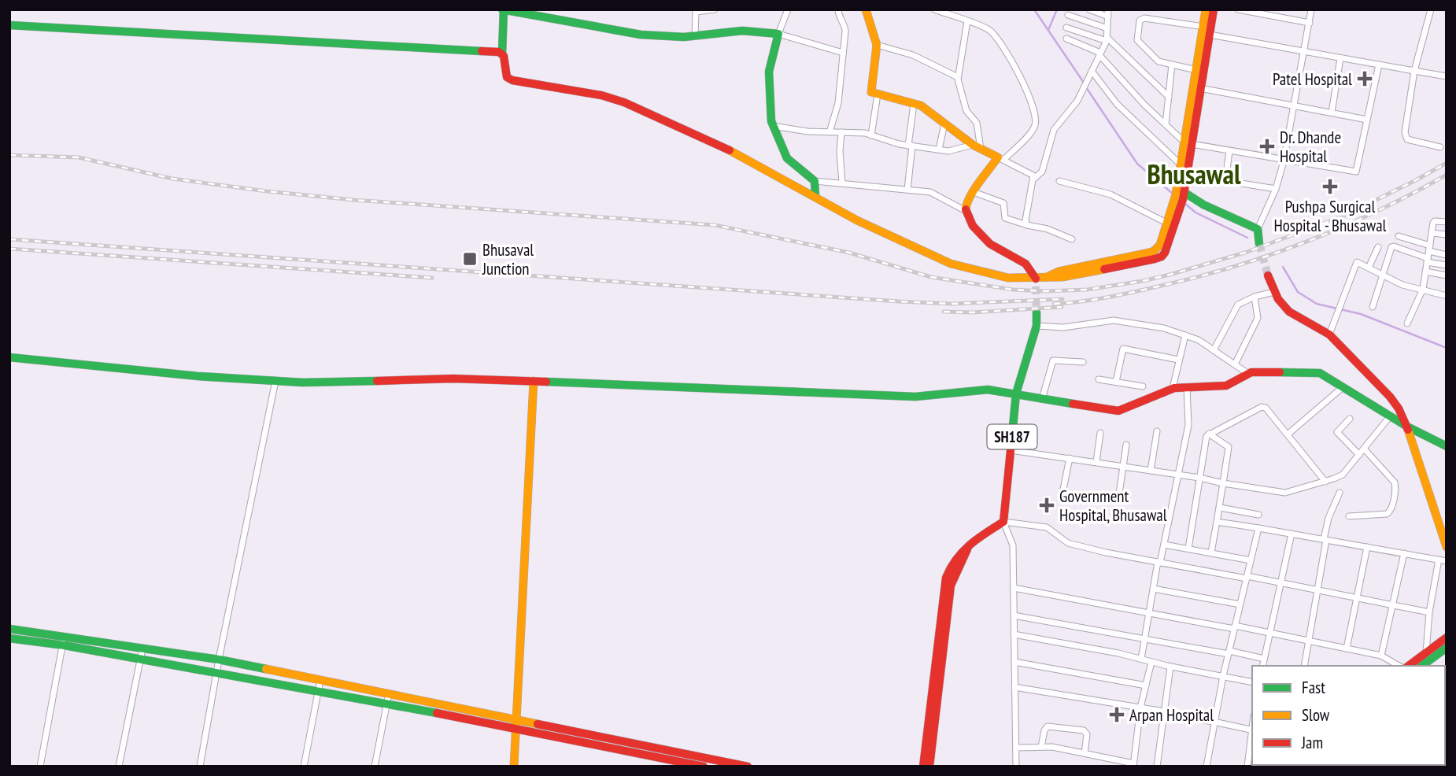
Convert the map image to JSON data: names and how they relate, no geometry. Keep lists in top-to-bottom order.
{
  "streets": {
    "main road": ["SH187"]
  },
  "districts": ["Bhusawal"],
  "places": {
    "health": [
      "Patel Hospital",
      "Dr. Dhande Hospital",
      "Pushpa Surgical Hospital - Bhusawal",
      "Government Hospital, Bhusawal",
      "Arpan Hospital"
    ],
    "transit": ["Bhusaval Junction"]
  },
  "legend": ["Fast", "Slow", "Jam"]
}
